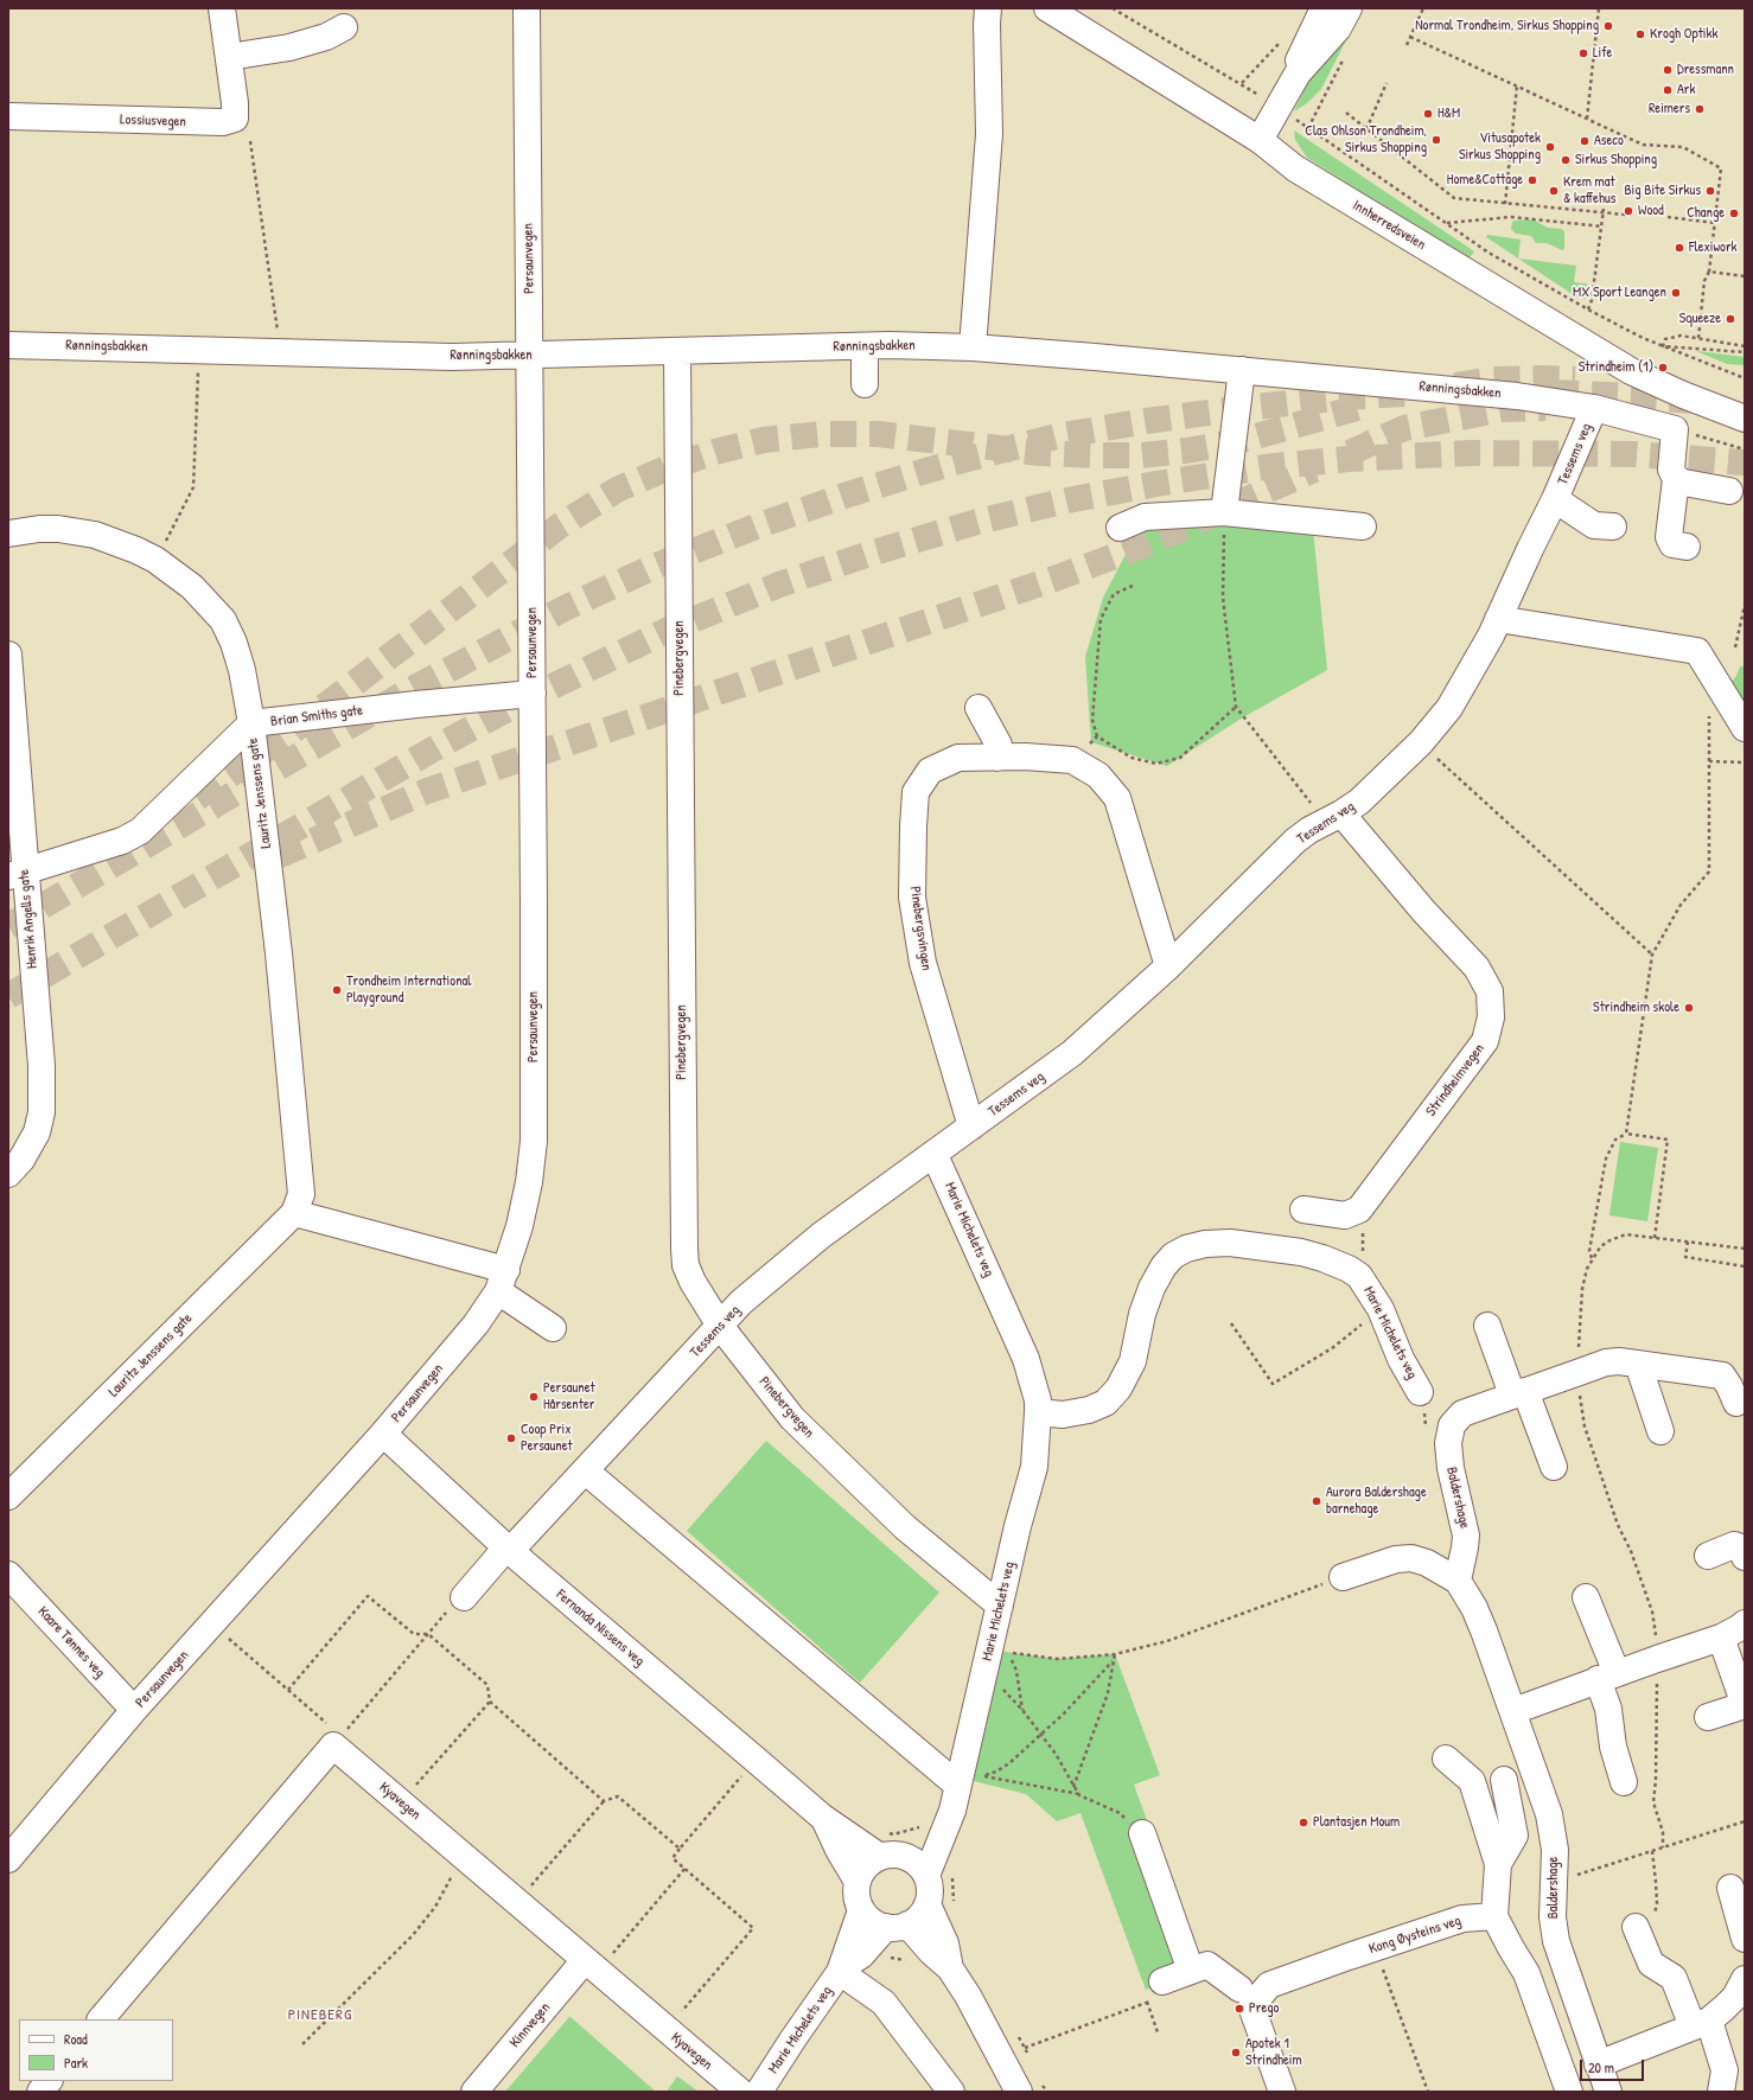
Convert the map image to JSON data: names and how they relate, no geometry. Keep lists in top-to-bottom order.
{
  "streets": {
    "street": [
      "Lossiusvegen",
      "Innherredsveien",
      "Persaunvegen",
      "Rønningsbakken",
      "Tessems veg",
      "Pinebergvegen",
      "Brian Smiths gate",
      "Lauritz Jenssens gate",
      "Henrik Angells gate",
      "Pinebergsvingen",
      "Strindheimvegen",
      "Marie Michelets veg",
      "Baldershage",
      "Fernanda Nissens veg",
      "Kaare Tønnes veg",
      "Kyavegen",
      "Kong Øysteins veg",
      "Kinnvegen"
    ]
  },
  "crossings": [
    ["Persaunvegen", "Rønningsbakken"],
    ["Persaunvegen", "Brian Smiths gate"],
    ["Persaunvegen", "Fernanda Nissens veg"],
    ["Persaunvegen", "Kaare Tønnes veg"],
    ["Rønningsbakken", "Tessems veg"],
    ["Rønningsbakken", "Pinebergvegen"],
    ["Tessems veg", "Pinebergvegen"],
    ["Tessems veg", "Pinebergsvingen"],
    ["Tessems veg", "Strindheimvegen"],
    ["Tessems veg", "Marie Michelets veg"],
    ["Tessems veg", "Fernanda Nissens veg"],
    ["Pinebergvegen", "Marie Michelets veg"],
    ["Brian Smiths gate", "Lauritz Jenssens gate"],
    ["Brian Smiths gate", "Henrik Angells gate"],
    ["Marie Michelets veg", "Fernanda Nissens veg"],
    ["Kyavegen", "Kinnvegen"]
  ],
  "districts": ["PINEBERG"],
  "places": [
    "Normal Trondheim, Sirkus Shopping",
    "Krogh Optikk",
    "Life",
    "Dressmann",
    "Ark",
    "Reimers",
    "H&M",
    "Clas Ohlson Trondheim, Sirkus Shopping",
    "Aseco",
    "Vitusapotek Sirkus Shopping",
    "Sirkus Shopping",
    "Home&Cottage",
    "Krem mat & kaffehus",
    "Big Bite Sirkus",
    "Wood",
    "Change",
    "Flexiwork",
    "MX Sport Leangen",
    "Squeeze",
    "Strindheim (1)",
    "Trondheim International Playground",
    "Strindheim skole",
    "Persaunet Hårsenter",
    "Coop Prix Persaunet",
    "Aurora Baldershage barnehage",
    "Plantasjen Moum",
    "Prego",
    "Apotek 1 Strindheim"
  ],
  "legend": ["Road", "Park"],
  "scale_bar": "20 m"
}
